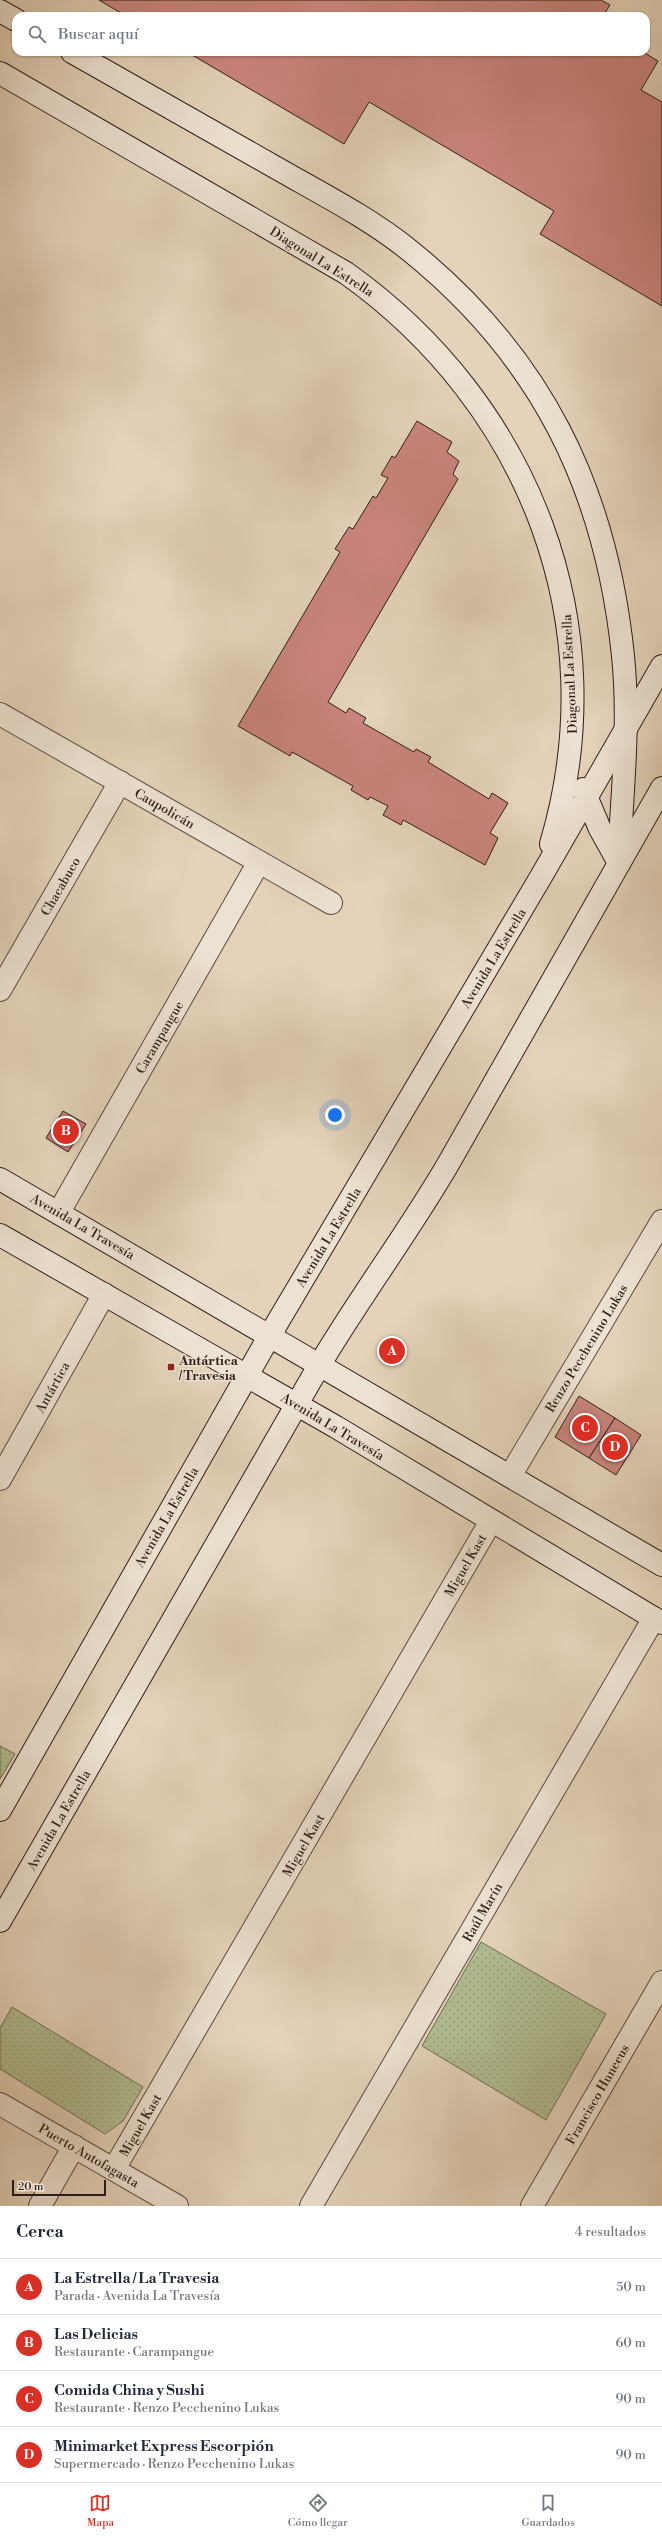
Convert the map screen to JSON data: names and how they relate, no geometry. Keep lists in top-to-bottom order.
{
  "streets": {
    "street": [
      "Diagonal La Estrella",
      "Caupolicán",
      "Chacabuco",
      "Avenida La Estrella",
      "Carampangue",
      "Avenida La Travesía",
      "Renzo Pecchenino Lukas",
      "Antártica",
      "Miguel Kast",
      "Raúl Marín",
      "Francisco Huneeus",
      "Puerto Antofagasta"
    ]
  },
  "crossings": [
    ["Diagonal La Estrella", "Avenida La Estrella"],
    ["Caupolicán", "Chacabuco"],
    ["Caupolicán", "Carampangue"],
    ["Avenida La Estrella", "Avenida La Travesía"],
    ["Carampangue", "Avenida La Travesía"],
    ["Avenida La Travesía", "Renzo Pecchenino Lukas"],
    ["Avenida La Travesía", "Antártica"],
    ["Avenida La Travesía", "Miguel Kast"],
    ["Avenida La Travesía", "Raúl Marín"],
    ["Miguel Kast", "Puerto Antofagasta"]
  ],
  "places": {
    "transit": ["Antártica / Travesia"]
  },
  "scale_bar": "20 m",
  "page": {
    "search": "Buscar aquí",
    "pins": [
      "B",
      "A",
      "C",
      "D"
    ],
    "scale": "20 m",
    "heading": ["Cerca", "4 resultados"],
    "list": [
      {
        "mark": "A",
        "name": "La Estrella / La Travesia",
        "note": "Parada · Avenida La Travesía",
        "value": "50 m"
      },
      {
        "mark": "B",
        "name": "Las Delicias",
        "note": "Restaurante · Carampangue",
        "value": "60 m"
      },
      {
        "mark": "C",
        "name": "Comida China y Sushi",
        "note": "Restaurante · Renzo Pecchenino Lukas",
        "value": "90 m"
      },
      {
        "mark": "D",
        "name": "Minimarket Express Escorpión",
        "note": "Supermercado · Renzo Pecchenino Lukas",
        "value": "90 m"
      }
    ],
    "nav": ["Mapa", "Cómo llegar", "Guardados"]
  }
}
